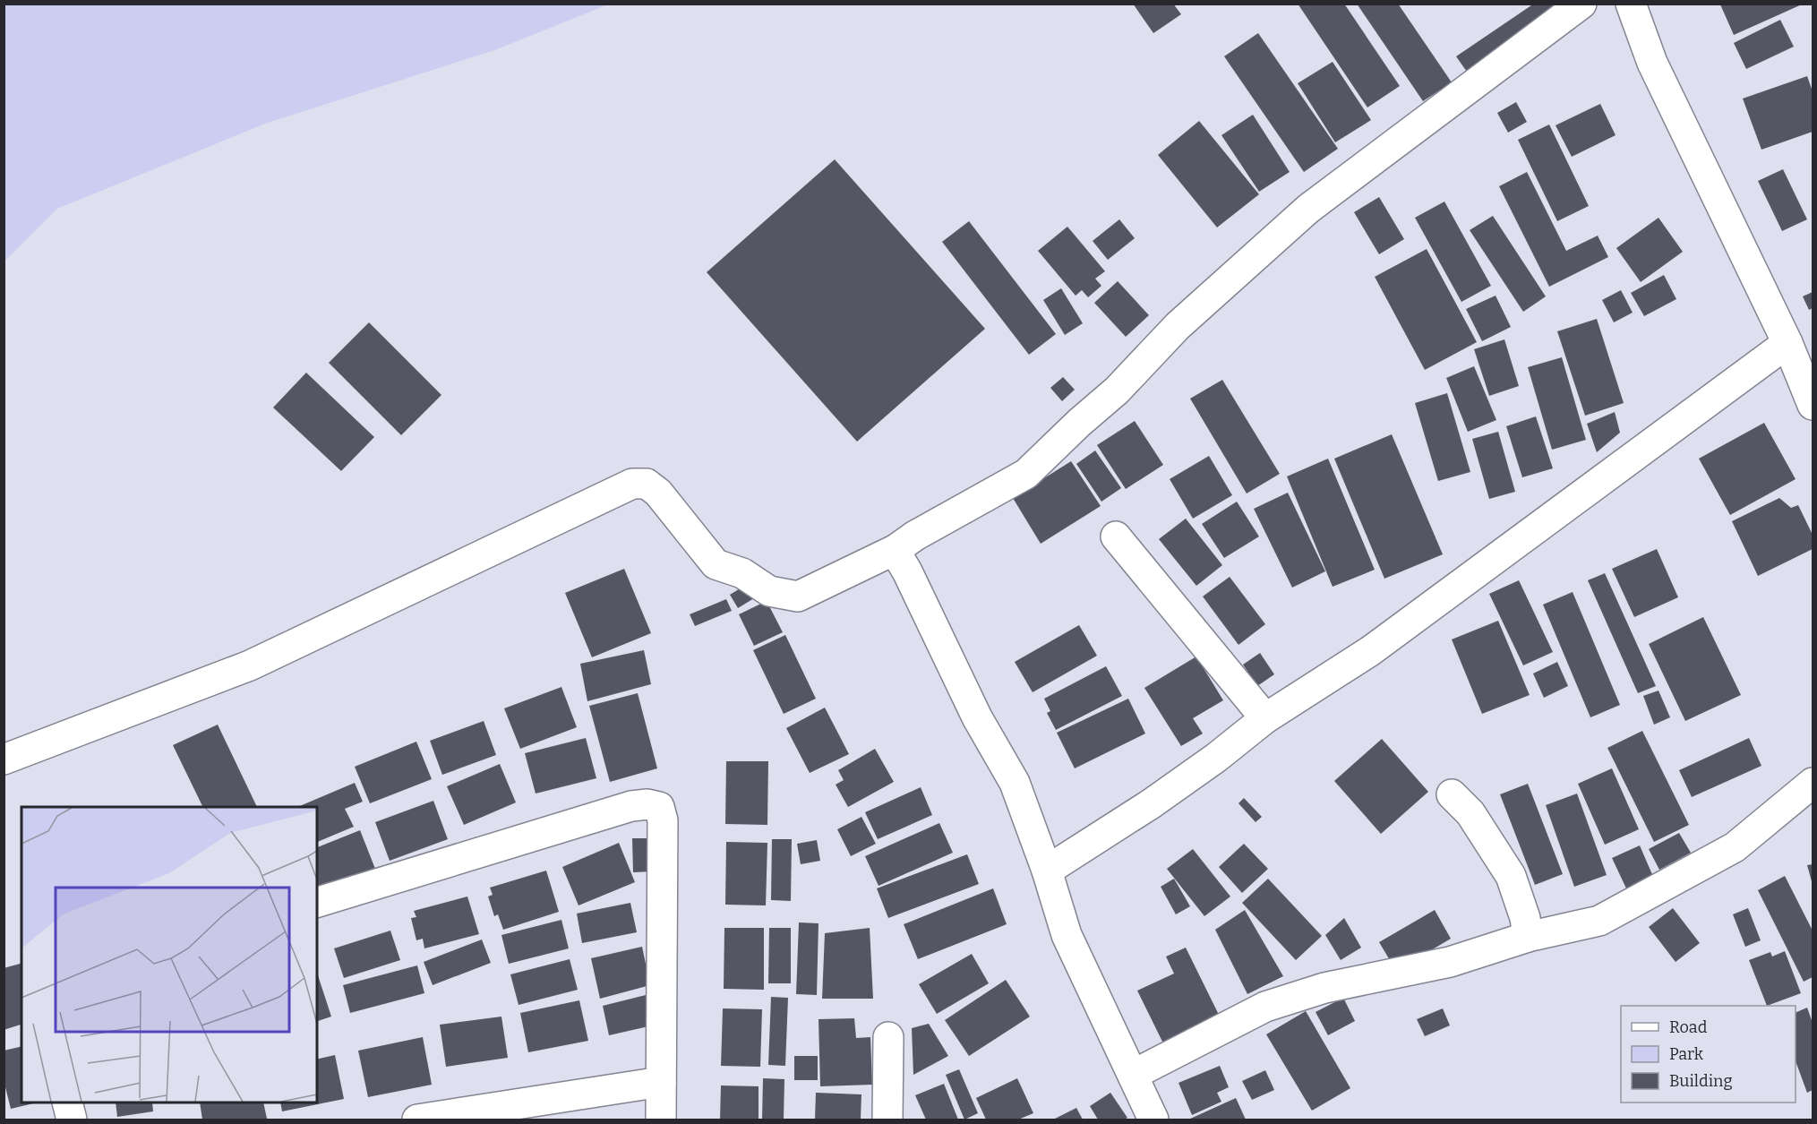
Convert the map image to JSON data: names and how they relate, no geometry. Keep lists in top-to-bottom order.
{
  "legend": ["Road", "Park", "Building"]
}
